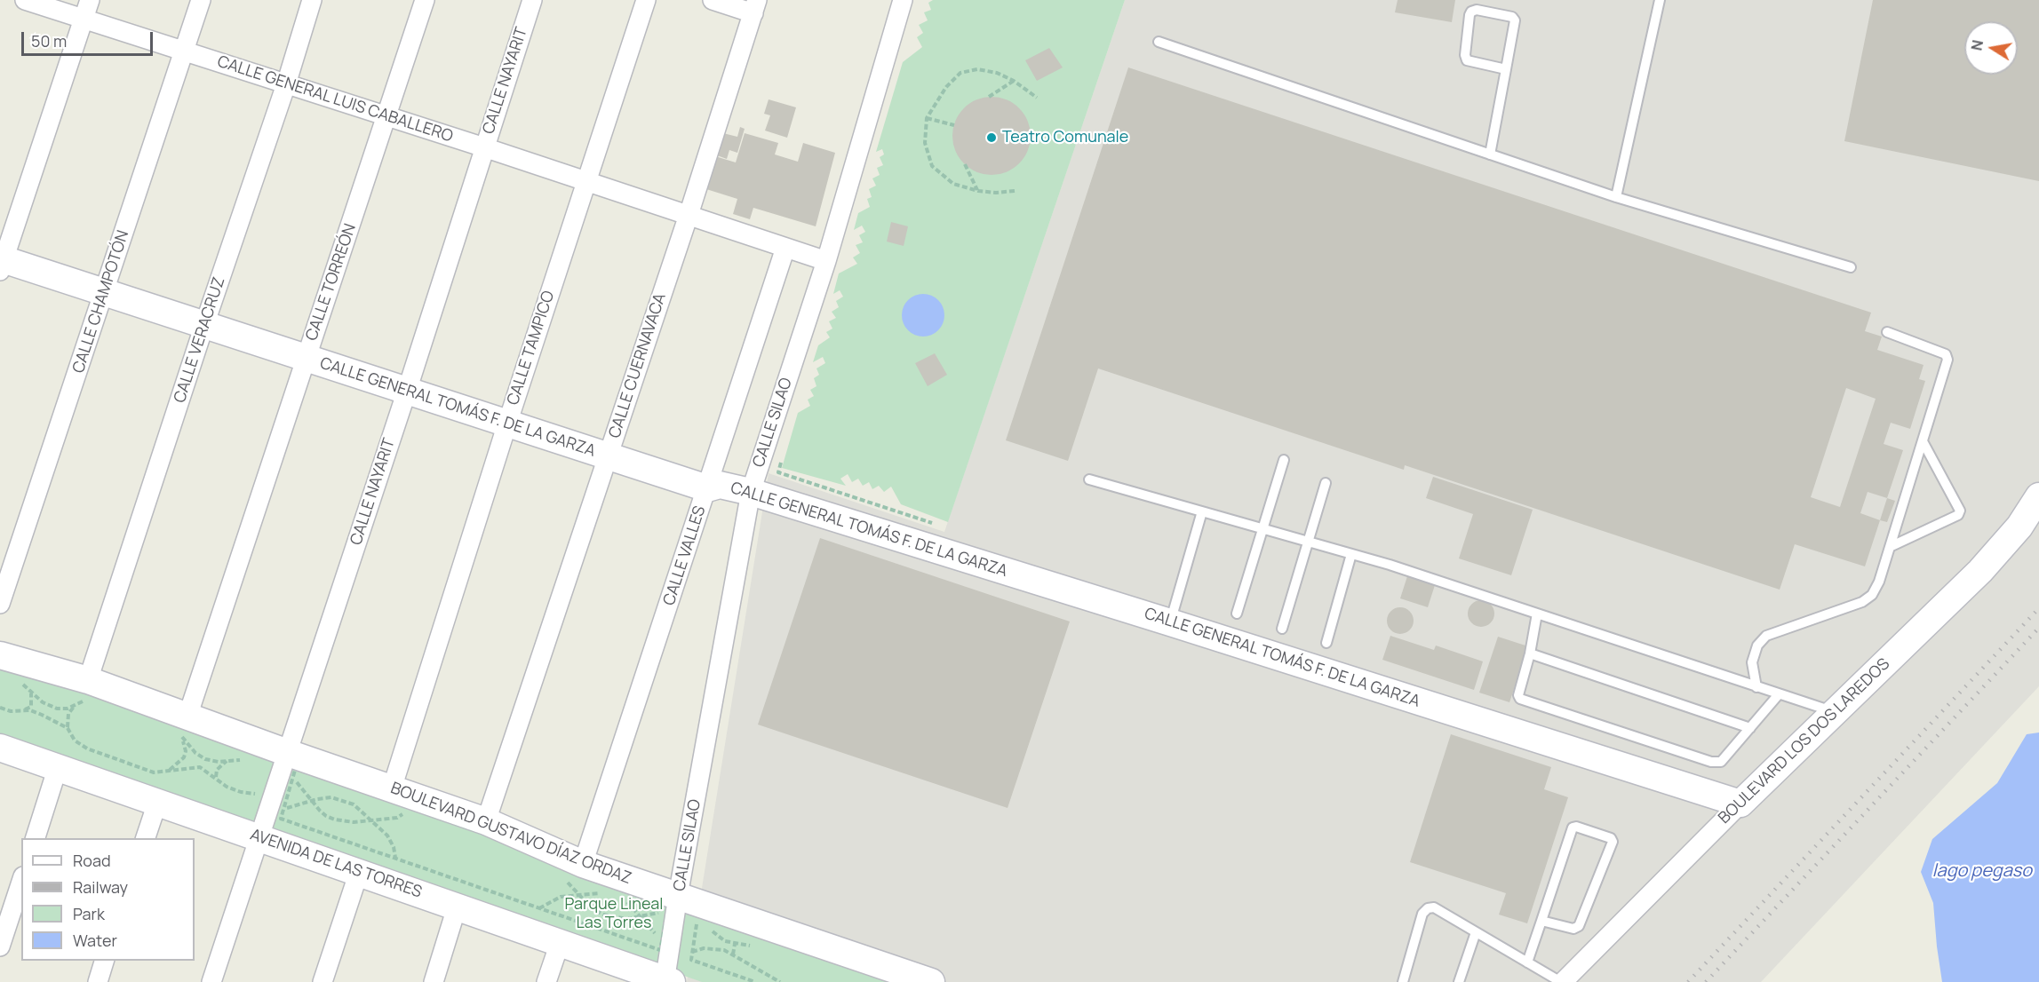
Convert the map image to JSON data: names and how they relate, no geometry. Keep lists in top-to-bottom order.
{
  "streets": {
    "street": [
      "CALLE NAYARIT",
      "CALLE GENERAL LUIS CABALLERO",
      "CALLE TORREÓN",
      "CALLE CHAMPOTÓN",
      "CALLE VERACRUZ",
      "CALLE TAMPICO",
      "CALLE CUERNAVACA",
      "CALLE GENERAL TOMÁS F. DE LA GARZA",
      "CALLE SILAO",
      "CALLE VALLES",
      "BOULEVARD LOS DOS LAREDOS",
      "BOULEVARD GUSTAVO DÍAZ ORDAZ",
      "AVENIDA DE LAS TORRES"
    ]
  },
  "crossings": [
    ["CALLE NAYARIT", "CALLE GENERAL LUIS CABALLERO"],
    ["CALLE NAYARIT", "CALLE GENERAL TOMÁS F. DE LA GARZA"],
    ["CALLE NAYARIT", "BOULEVARD GUSTAVO DÍAZ ORDAZ"],
    ["CALLE NAYARIT", "AVENIDA DE LAS TORRES"],
    ["CALLE GENERAL LUIS CABALLERO", "CALLE TORREÓN"],
    ["CALLE GENERAL LUIS CABALLERO", "CALLE CHAMPOTÓN"],
    ["CALLE GENERAL LUIS CABALLERO", "CALLE VERACRUZ"],
    ["CALLE GENERAL LUIS CABALLERO", "CALLE TAMPICO"],
    ["CALLE GENERAL LUIS CABALLERO", "CALLE CUERNAVACA"],
    ["CALLE GENERAL LUIS CABALLERO", "CALLE SILAO"],
    ["CALLE GENERAL LUIS CABALLERO", "CALLE VALLES"],
    ["CALLE TORREÓN", "CALLE GENERAL TOMÁS F. DE LA GARZA"],
    ["CALLE TORREÓN", "BOULEVARD GUSTAVO DÍAZ ORDAZ"],
    ["CALLE CHAMPOTÓN", "CALLE GENERAL TOMÁS F. DE LA GARZA"],
    ["CALLE VERACRUZ", "CALLE GENERAL TOMÁS F. DE LA GARZA"],
    ["CALLE VERACRUZ", "BOULEVARD GUSTAVO DÍAZ ORDAZ"],
    ["CALLE TAMPICO", "CALLE GENERAL TOMÁS F. DE LA GARZA"],
    ["CALLE TAMPICO", "BOULEVARD GUSTAVO DÍAZ ORDAZ"],
    ["CALLE CUERNAVACA", "CALLE GENERAL TOMÁS F. DE LA GARZA"],
    ["CALLE CUERNAVACA", "BOULEVARD GUSTAVO DÍAZ ORDAZ"],
    ["CALLE GENERAL TOMÁS F. DE LA GARZA", "CALLE SILAO"],
    ["CALLE GENERAL TOMÁS F. DE LA GARZA", "CALLE VALLES"],
    ["CALLE GENERAL TOMÁS F. DE LA GARZA", "BOULEVARD LOS DOS LAREDOS"],
    ["CALLE SILAO", "BOULEVARD GUSTAVO DÍAZ ORDAZ"],
    ["CALLE SILAO", "AVENIDA DE LAS TORRES"],
    ["CALLE VALLES", "BOULEVARD GUSTAVO DÍAZ ORDAZ"]
  ],
  "water": ["lago pegaso"],
  "parks": ["Parque Lineal Las Torres"],
  "places": ["Teatro Comunale"],
  "legend": [
    "Road",
    "Railway",
    "Park",
    "Water"
  ],
  "scale_bar": "50 m",
  "north": "left"
}
